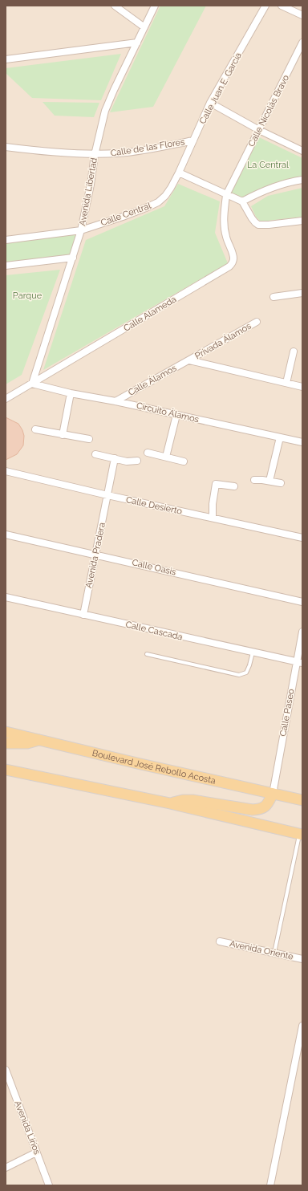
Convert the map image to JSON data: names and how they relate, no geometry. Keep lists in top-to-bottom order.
{
  "streets": {
    "main road": ["Boulevard José Rebollo Acosta"],
    "street": [
      "Calle Juan E. García",
      "Calle Nicolás Bravo",
      "Calle de las Flores",
      "Avenida Libertad",
      "Calle Central",
      "Calle Alameda",
      "Privada Álamos",
      "Calle Álamos",
      "Circuito Álamos",
      "Calle Desierto",
      "Avenida Pradera",
      "Calle Oasis",
      "Calle Cascada",
      "Calle Paseo",
      "Avenida Oriente",
      "Avenida Lirios"
    ]
  },
  "crossings": [
    ["Calle Juan E. García", "Calle de las Flores"],
    ["Calle Juan E. García", "Calle Central"],
    ["Calle Nicolás Bravo", "Calle Alameda"],
    ["Calle de las Flores", "Avenida Libertad"],
    ["Avenida Libertad", "Calle Central"],
    ["Avenida Libertad", "Calle Alameda"],
    ["Avenida Libertad", "Circuito Álamos"],
    ["Calle Alameda", "Circuito Álamos"],
    ["Privada Álamos", "Calle Álamos"],
    ["Calle Álamos", "Circuito Álamos"],
    ["Calle Desierto", "Avenida Pradera"],
    ["Avenida Pradera", "Calle Oasis"],
    ["Avenida Pradera", "Calle Cascada"],
    ["Calle Cascada", "Calle Paseo"],
    ["Calle Paseo", "Boulevard José Rebollo Acosta"]
  ],
  "parks": ["La Central", "Parque"]
}
